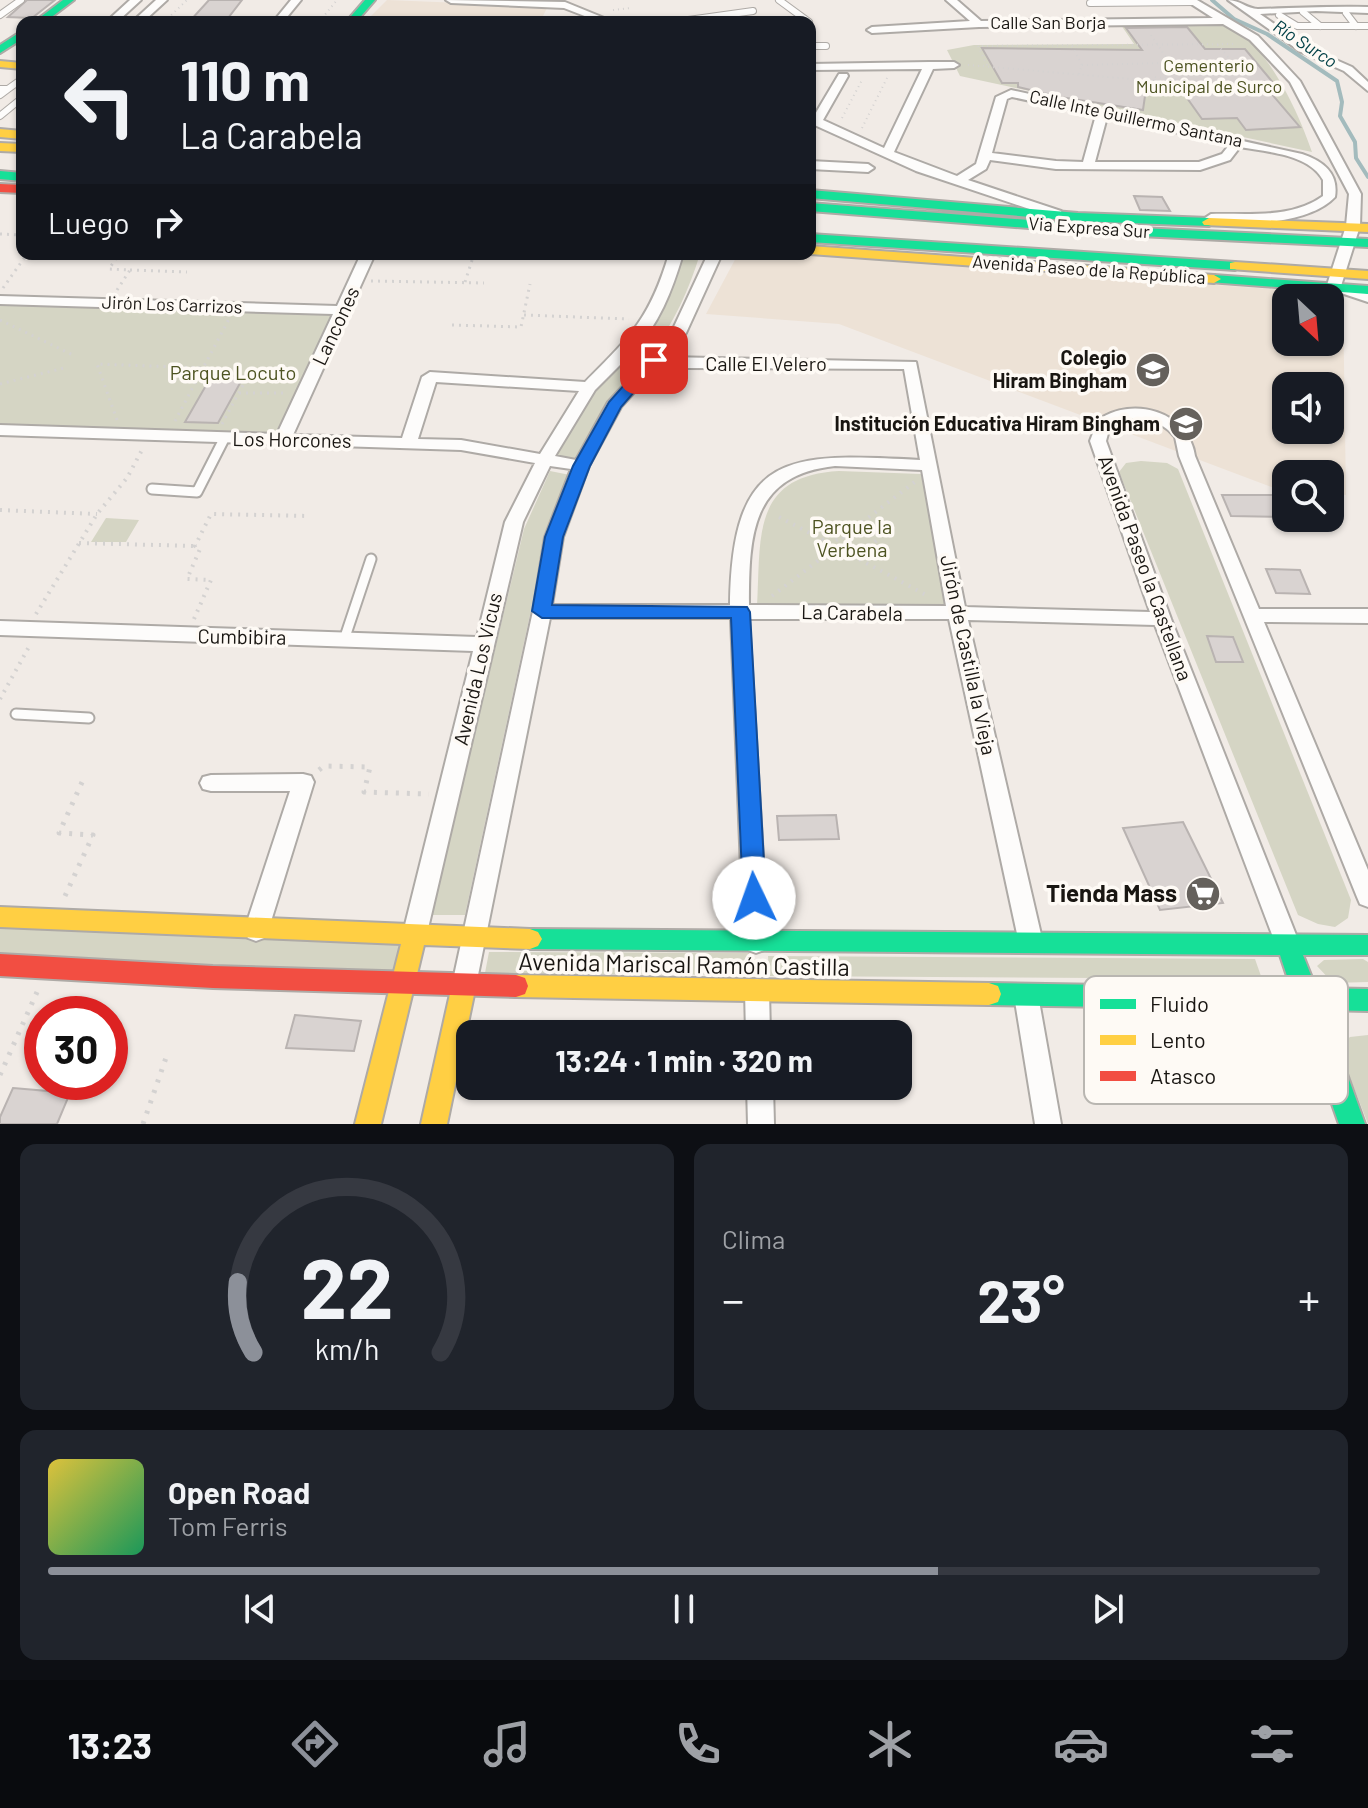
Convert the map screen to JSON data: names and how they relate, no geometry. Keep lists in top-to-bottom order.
{
  "streets": {
    "main road": [
      "Via Expresa Sur",
      "Avenida Paseo de la República",
      "Avenida Los Vicus",
      "Avenida Mariscal Ramón Castilla"
    ],
    "street": [
      "Calle San Borja",
      "Calle Inte Guillermo Santana",
      "Jirón Los Carrizos",
      "Lancones",
      "Calle El Velero",
      "Los Horcones",
      "Avenida Paseo la Castellana",
      "La Carabela",
      "Cumbibira",
      "Jirón de Castilla la Vieja"
    ]
  },
  "crossings": [
    ["Via Expresa Sur", "Avenida Paseo de la República"],
    ["Jirón Los Carrizos", "Lancones"],
    ["Lancones", "Los Horcones"],
    ["Calle El Velero", "Jirón de Castilla la Vieja"],
    ["Calle El Velero", "Avenida Los Vicus"],
    ["Los Horcones", "Avenida Los Vicus"],
    ["Avenida Paseo la Castellana", "La Carabela"],
    ["Avenida Paseo la Castellana", "Avenida Mariscal Ramón Castilla"],
    ["La Carabela", "Jirón de Castilla la Vieja"],
    ["Cumbibira", "Avenida Los Vicus"],
    ["Jirón de Castilla la Vieja", "Avenida Mariscal Ramón Castilla"],
    ["Avenida Los Vicus", "Avenida Mariscal Ramón Castilla"]
  ],
  "water": ["Río Surco"],
  "parks": ["Cementerio Municipal de Surco", "Parque Locuto", "Parque la Verbena"],
  "places": {
    "school or university": ["Colegio Hiram Bingham", "Institución Educativa Hiram Bingham"],
    "supermarket": ["Tienda Mass"]
  },
  "legend": ["Fluido", "Lento", "Atasco"],
  "north": "bottom right",
  "page": {
    "turn": ["110 m", "La Carabela"],
    "then": "Luego",
    "limit": "30",
    "trip": "13:24 · 1 min · 320 m",
    "tile": "Clima",
    "heat": ["−", "23°", "+"],
    "song": ["Open Road", "Tom Ferris"],
    "tabs": "13:23",
    "gauge": ["22", "km/h"]
  }
}
